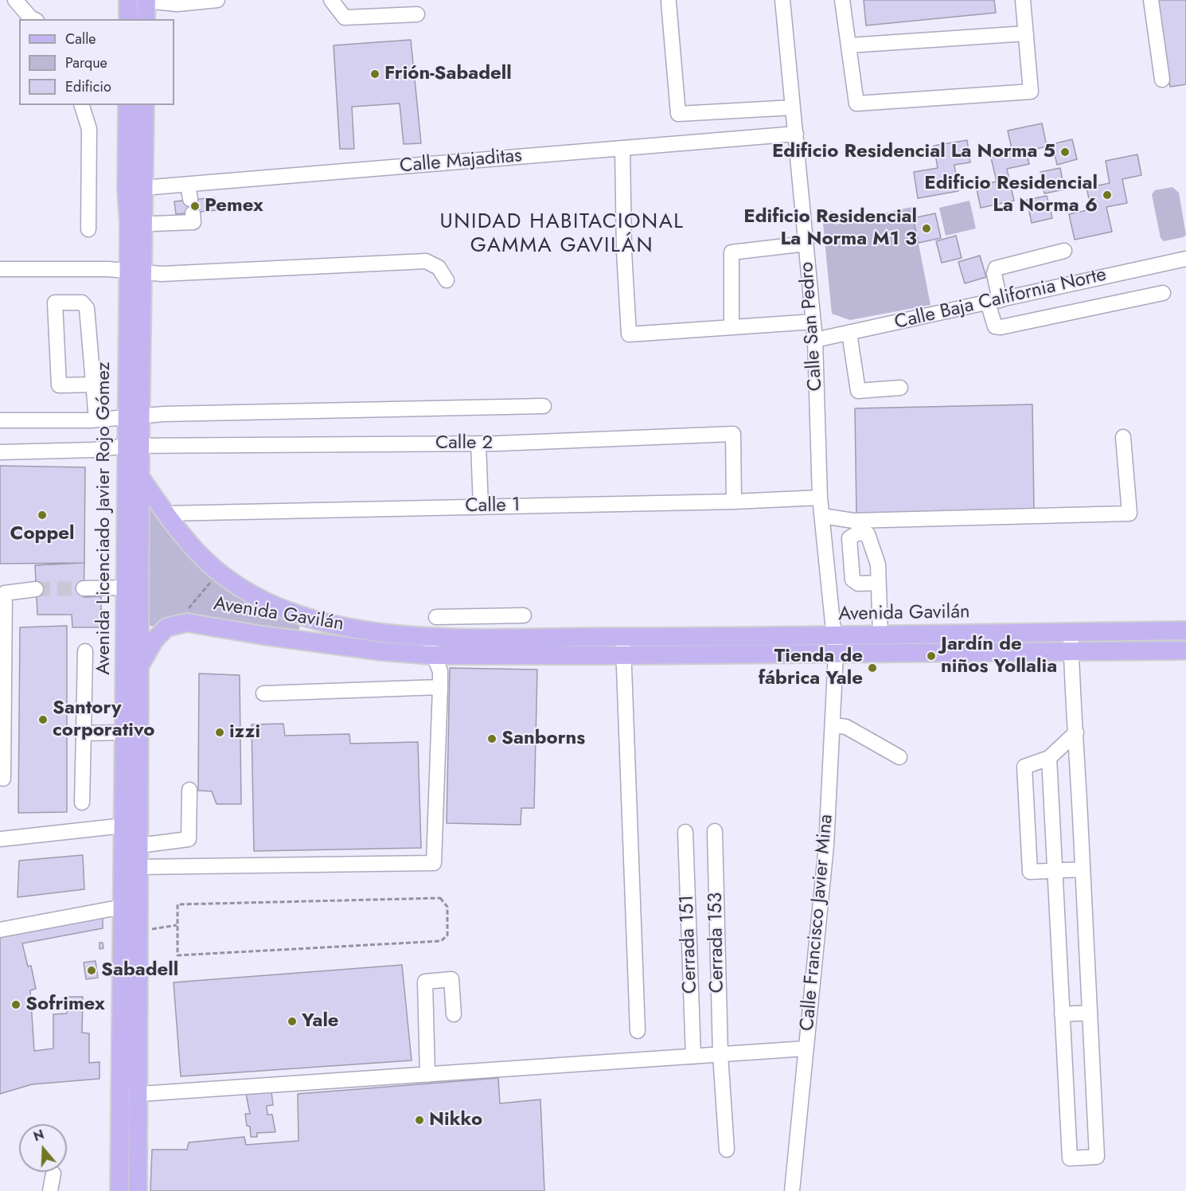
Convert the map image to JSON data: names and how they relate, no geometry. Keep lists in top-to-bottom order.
{
  "streets": {
    "main road": ["Avenida Licenciado Javier Rojo Gómez", "Avenida Gavilán"],
    "street": [
      "Calle Majaditas",
      "Calle Baja California Norte",
      "Calle San Pedro",
      "Calle 2",
      "Calle 1",
      "Calle Francisco Javier Mina",
      "Cerrada 153",
      "Cerrada 151"
    ]
  },
  "crossings": [
    ["Calle Majaditas", "Calle San Pedro"],
    ["Calle Majaditas", "Avenida Licenciado Javier Rojo Gómez"],
    ["Calle Baja California Norte", "Calle San Pedro"],
    ["Calle San Pedro", "Calle 1"],
    ["Calle San Pedro", "Avenida Gavilán"],
    ["Calle San Pedro", "Calle Francisco Javier Mina"],
    ["Calle 2", "Calle 1"],
    ["Calle 2", "Avenida Licenciado Javier Rojo Gómez"],
    ["Calle 1", "Avenida Gavilán"],
    ["Avenida Licenciado Javier Rojo Gómez", "Avenida Gavilán"],
    ["Avenida Gavilán", "Calle Francisco Javier Mina"]
  ],
  "districts": ["UNIDAD HABITACIONAL GAMMA GAVILÁN"],
  "places": [
    "Frión-Sabadell",
    "Edificio Residencial La Norma 5",
    "Edificio Residencial La Norma 6",
    "Pemex",
    "Edificio Residencial La Norma M1 3",
    "Coppel",
    "Jardín de niños Yollalia",
    "Tienda de fábrica Yale",
    "Santory corporativo",
    "izzi",
    "Sanborns",
    "Sabadell",
    "Sofrimex",
    "Yale",
    "Nikko"
  ],
  "legend": ["Calle", "Parque", "Edificio"],
  "north": "top"
}
